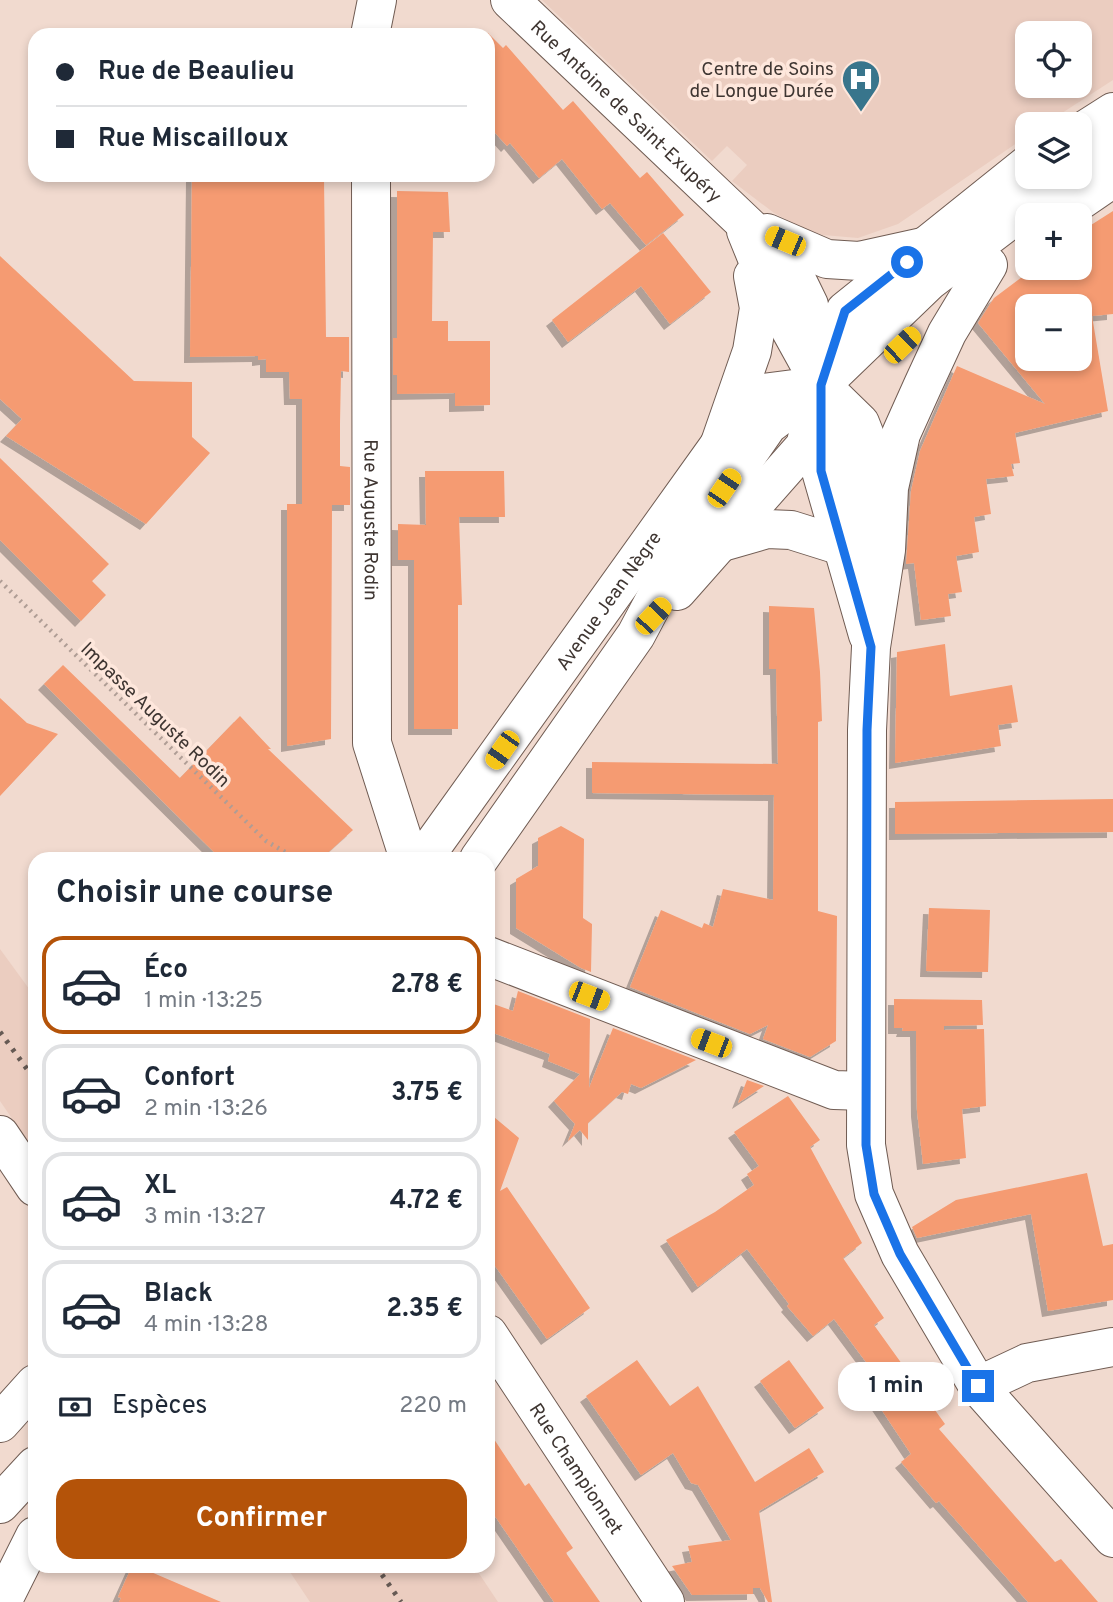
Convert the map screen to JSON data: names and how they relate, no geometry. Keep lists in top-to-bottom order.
{
  "streets": {
    "street": [
      "Rue Antoine de Saint-Exupéry",
      "Rue Auguste Rodin",
      "Avenue Jean Nègre",
      "Rue Championnet"
    ],
    "path": ["Impasse Auguste Rodin"]
  },
  "crossings": [
    ["Rue Antoine de Saint-Exupéry", "Avenue Jean Nègre"]
  ],
  "places": {
    "hospital": ["Centre de Soins de Longue Durée"]
  },
  "page": {
    "map_buttons": ["+", "−"],
    "banner": ["Rue de Beaulieu", "Rue Miscailloux"],
    "heading": "Choisir une course",
    "list": [
      {
        "name": "Éco",
        "note": "1 min · 13:25",
        "value": "2.78 €"
      },
      {
        "name": "Confort",
        "note": "2 min · 13:26",
        "value": "3.75 €"
      },
      {
        "name": "XL",
        "note": "3 min · 13:27",
        "value": "4.72 €"
      },
      {
        "name": "Black",
        "note": "4 min · 13:28",
        "value": "2.35 €"
      }
    ],
    "bubble": "1 min",
    "pay": ["Espèces", "220 m"],
    "buttons": "Confirmer"
  }
}
